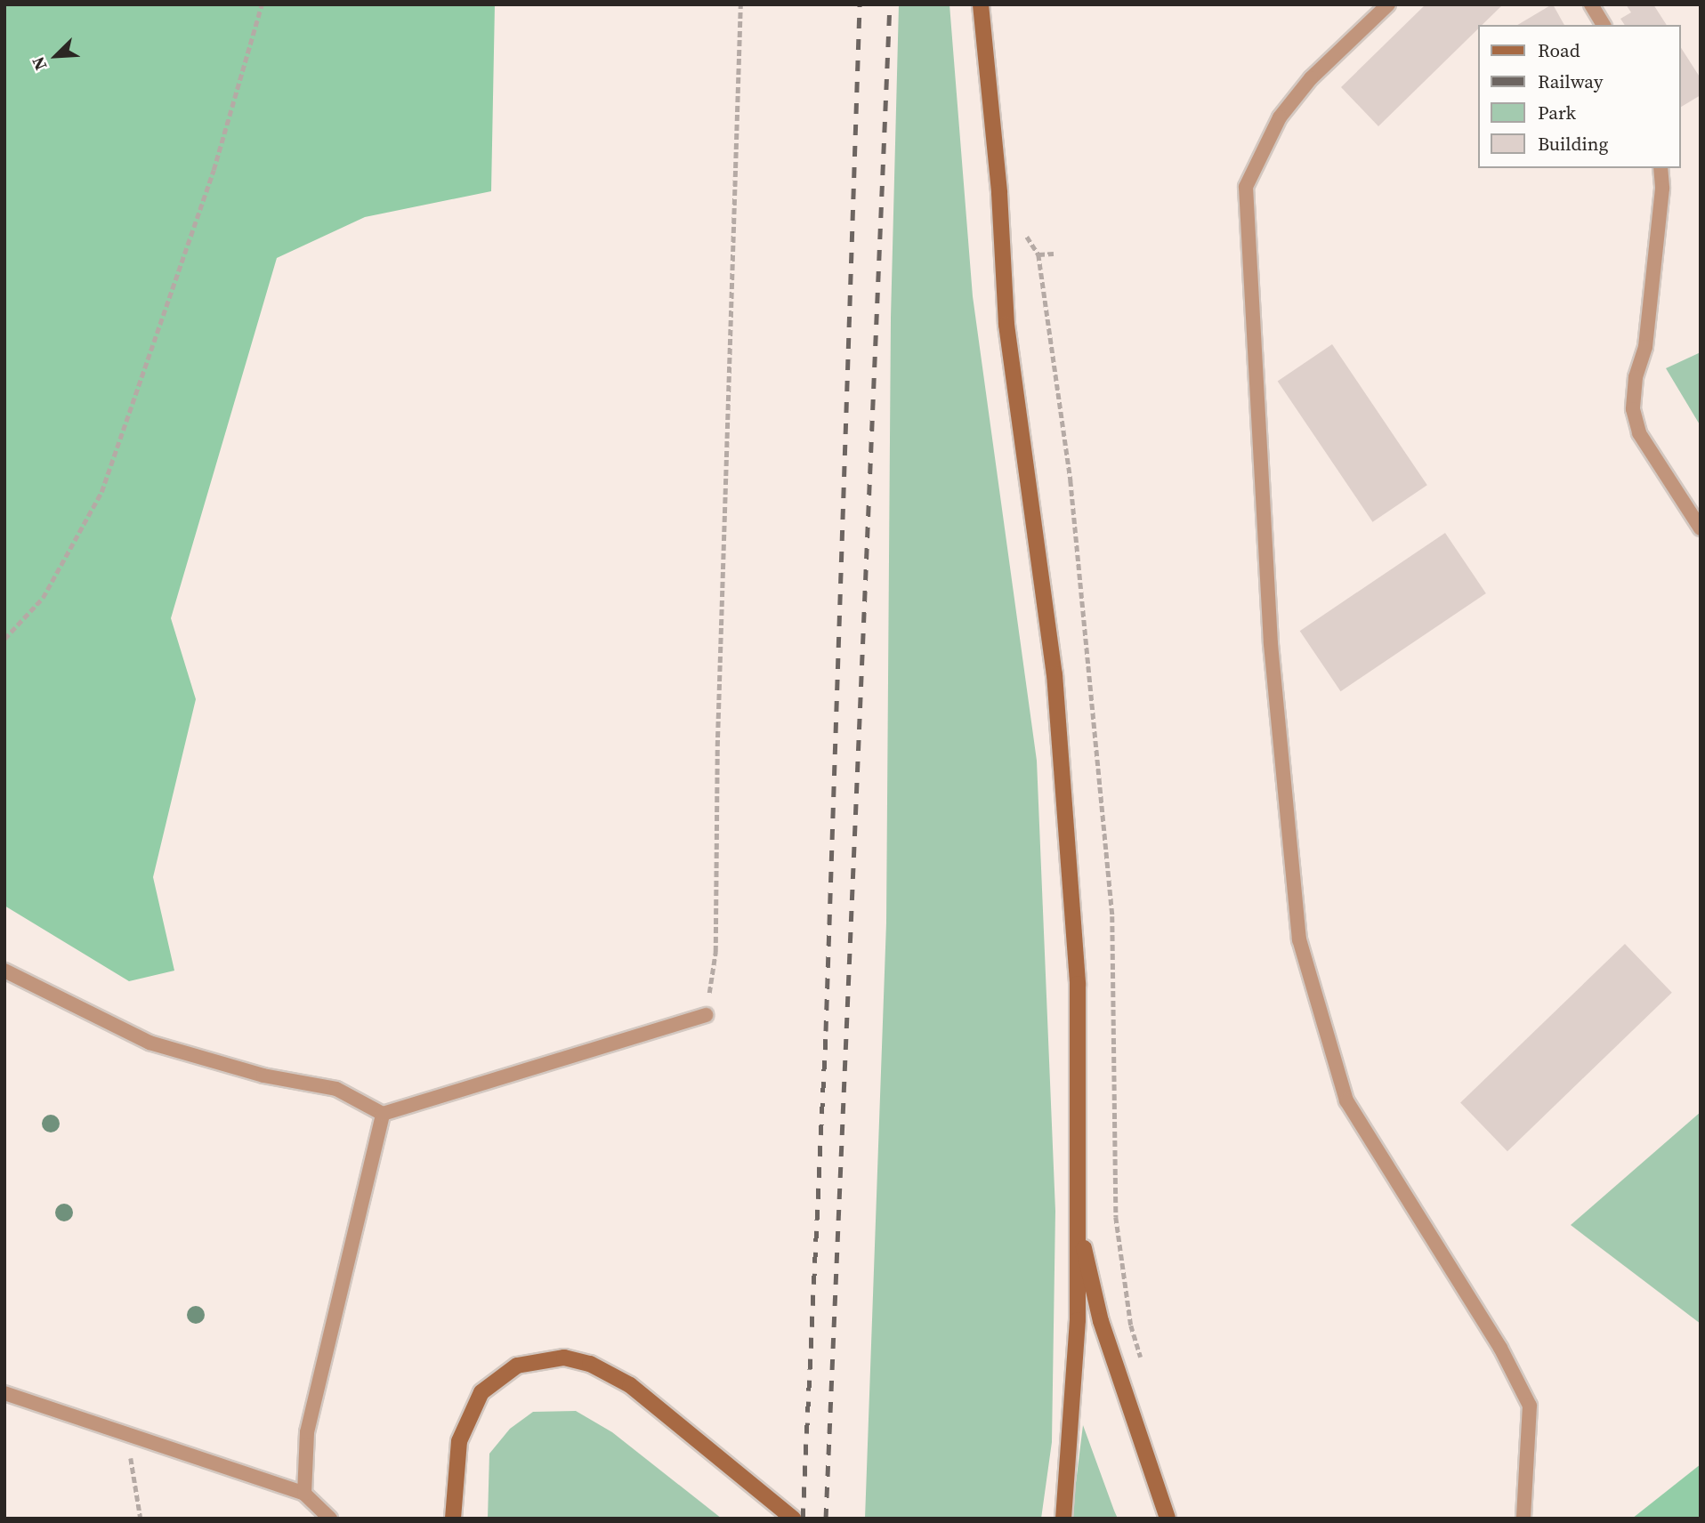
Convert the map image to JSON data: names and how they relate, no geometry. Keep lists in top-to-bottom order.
{
  "legend": [
    "Road",
    "Railway",
    "Park",
    "Building"
  ],
  "north": "bottom left"
}
